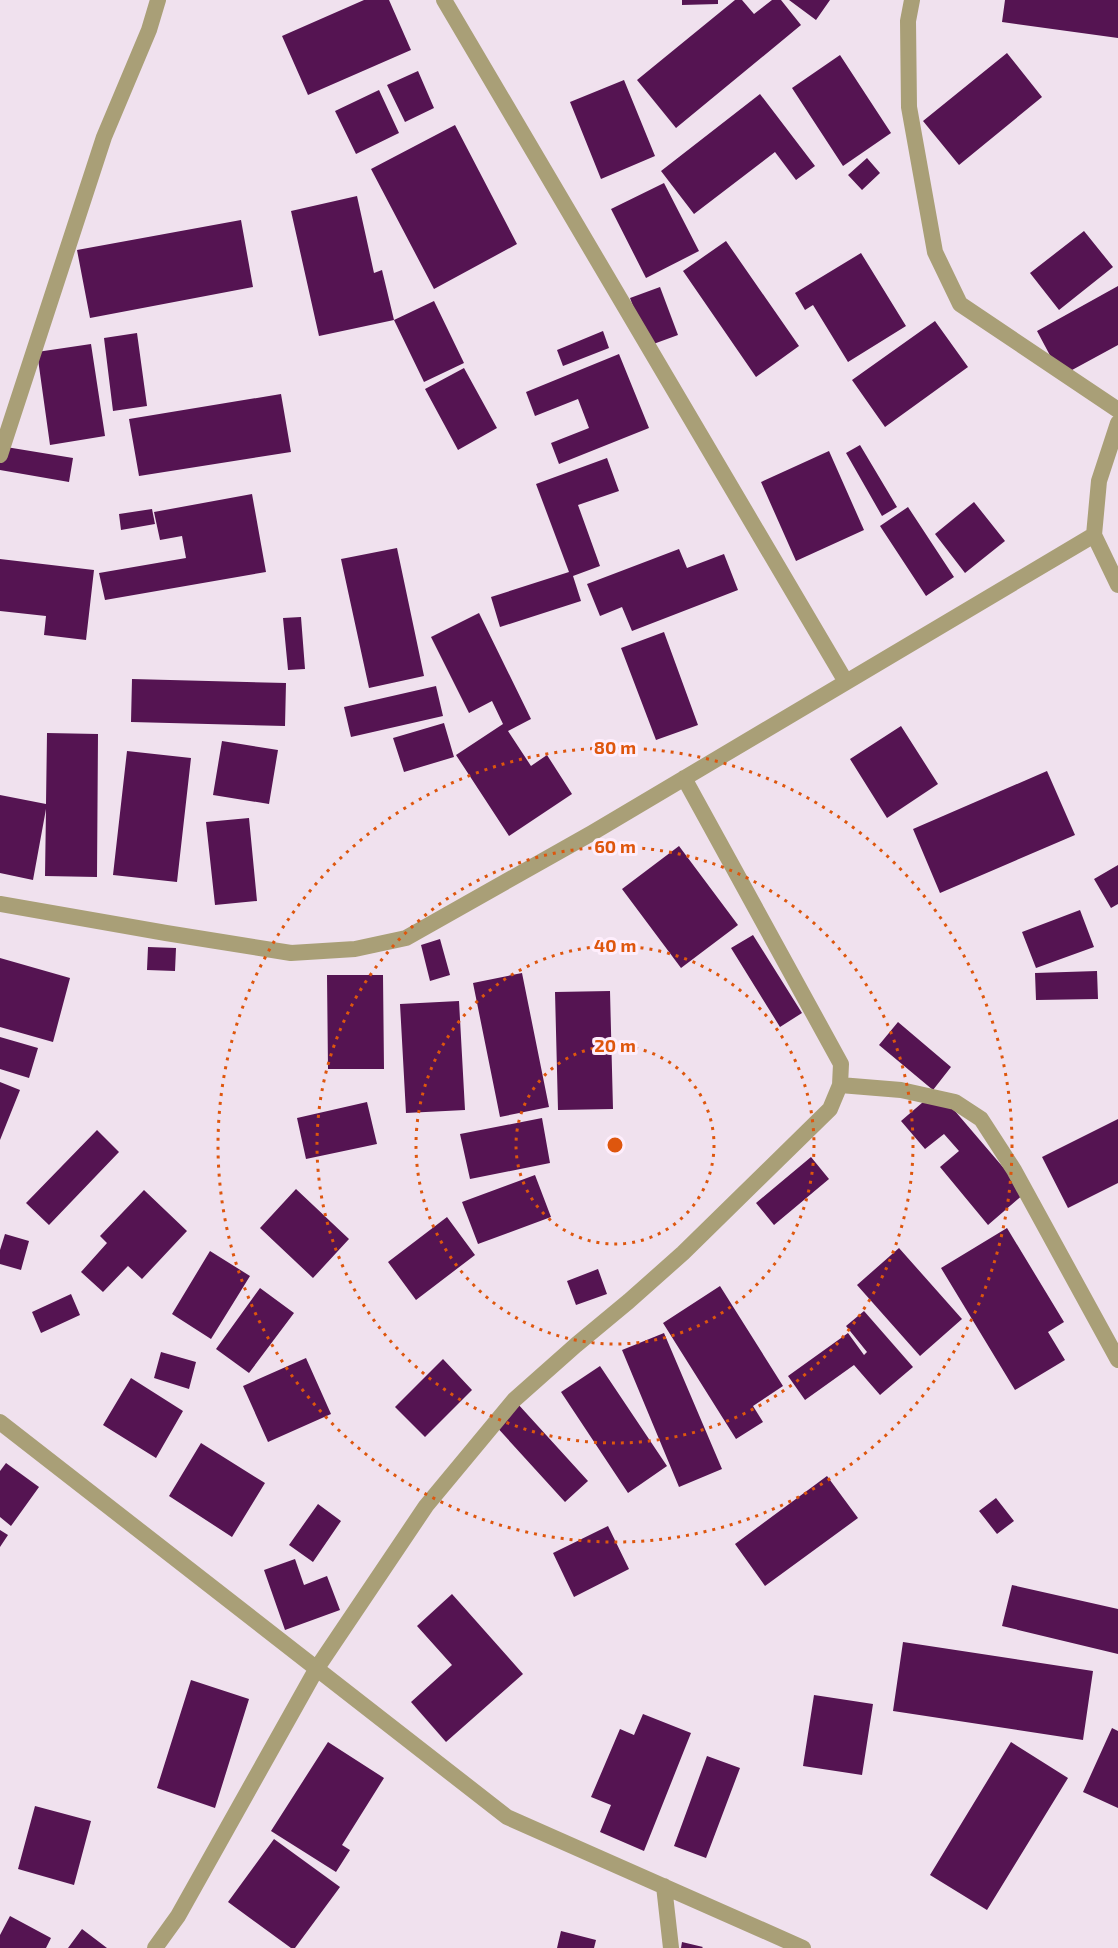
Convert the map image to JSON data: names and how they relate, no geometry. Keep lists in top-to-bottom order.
{
  "rings": [
    "80 m",
    "60 m",
    "40 m",
    "20 m"
  ]
}
